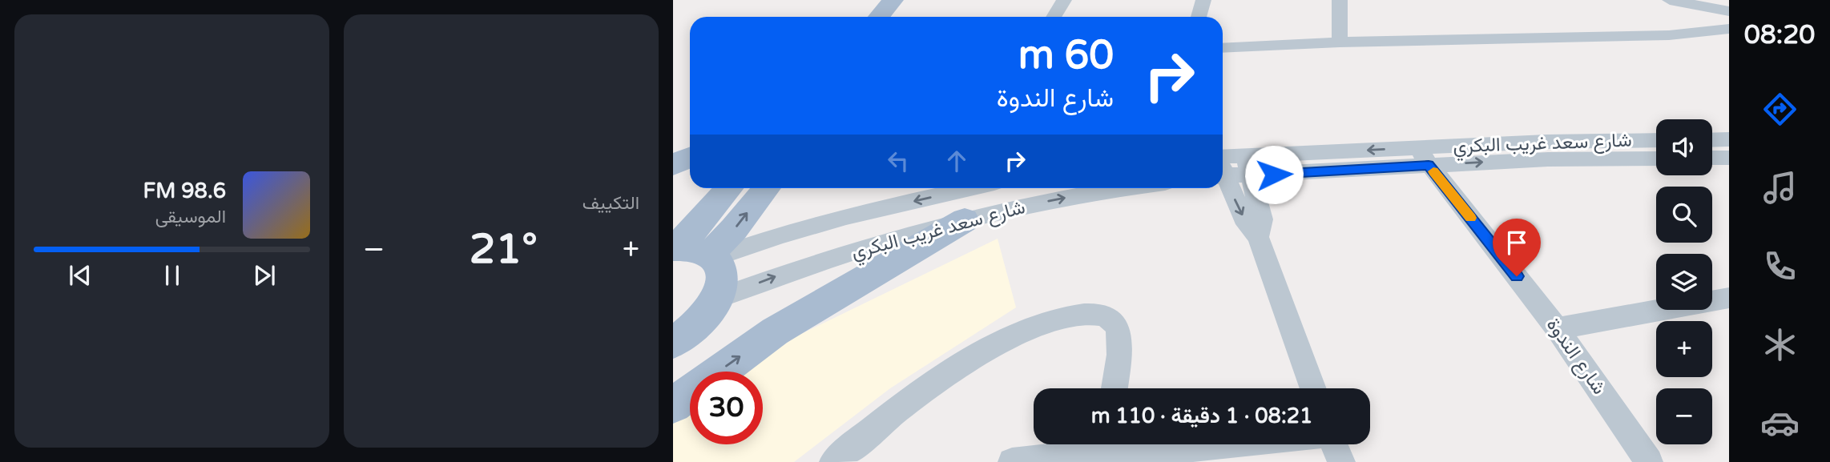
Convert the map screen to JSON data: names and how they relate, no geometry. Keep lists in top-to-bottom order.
{
  "streets": {
    "street": ["شارع سعد غريب البكري", "شارع الندوة"]
  },
  "crossings": [
    ["شارع سعد غريب البكري", "شارع الندوة"]
  ],
  "page": {
    "tabs": "08:20",
    "tile": "التكييف",
    "turn": ["60 m", "شارع الندوة"],
    "map_buttons": ["+", "−"],
    "song": ["98.6 FM", "الموسيقى"],
    "heat": ["−", "21°", "+"],
    "limit": "30",
    "trip": "08:21 · 1 دقيقة · 110 m"
  }
}
